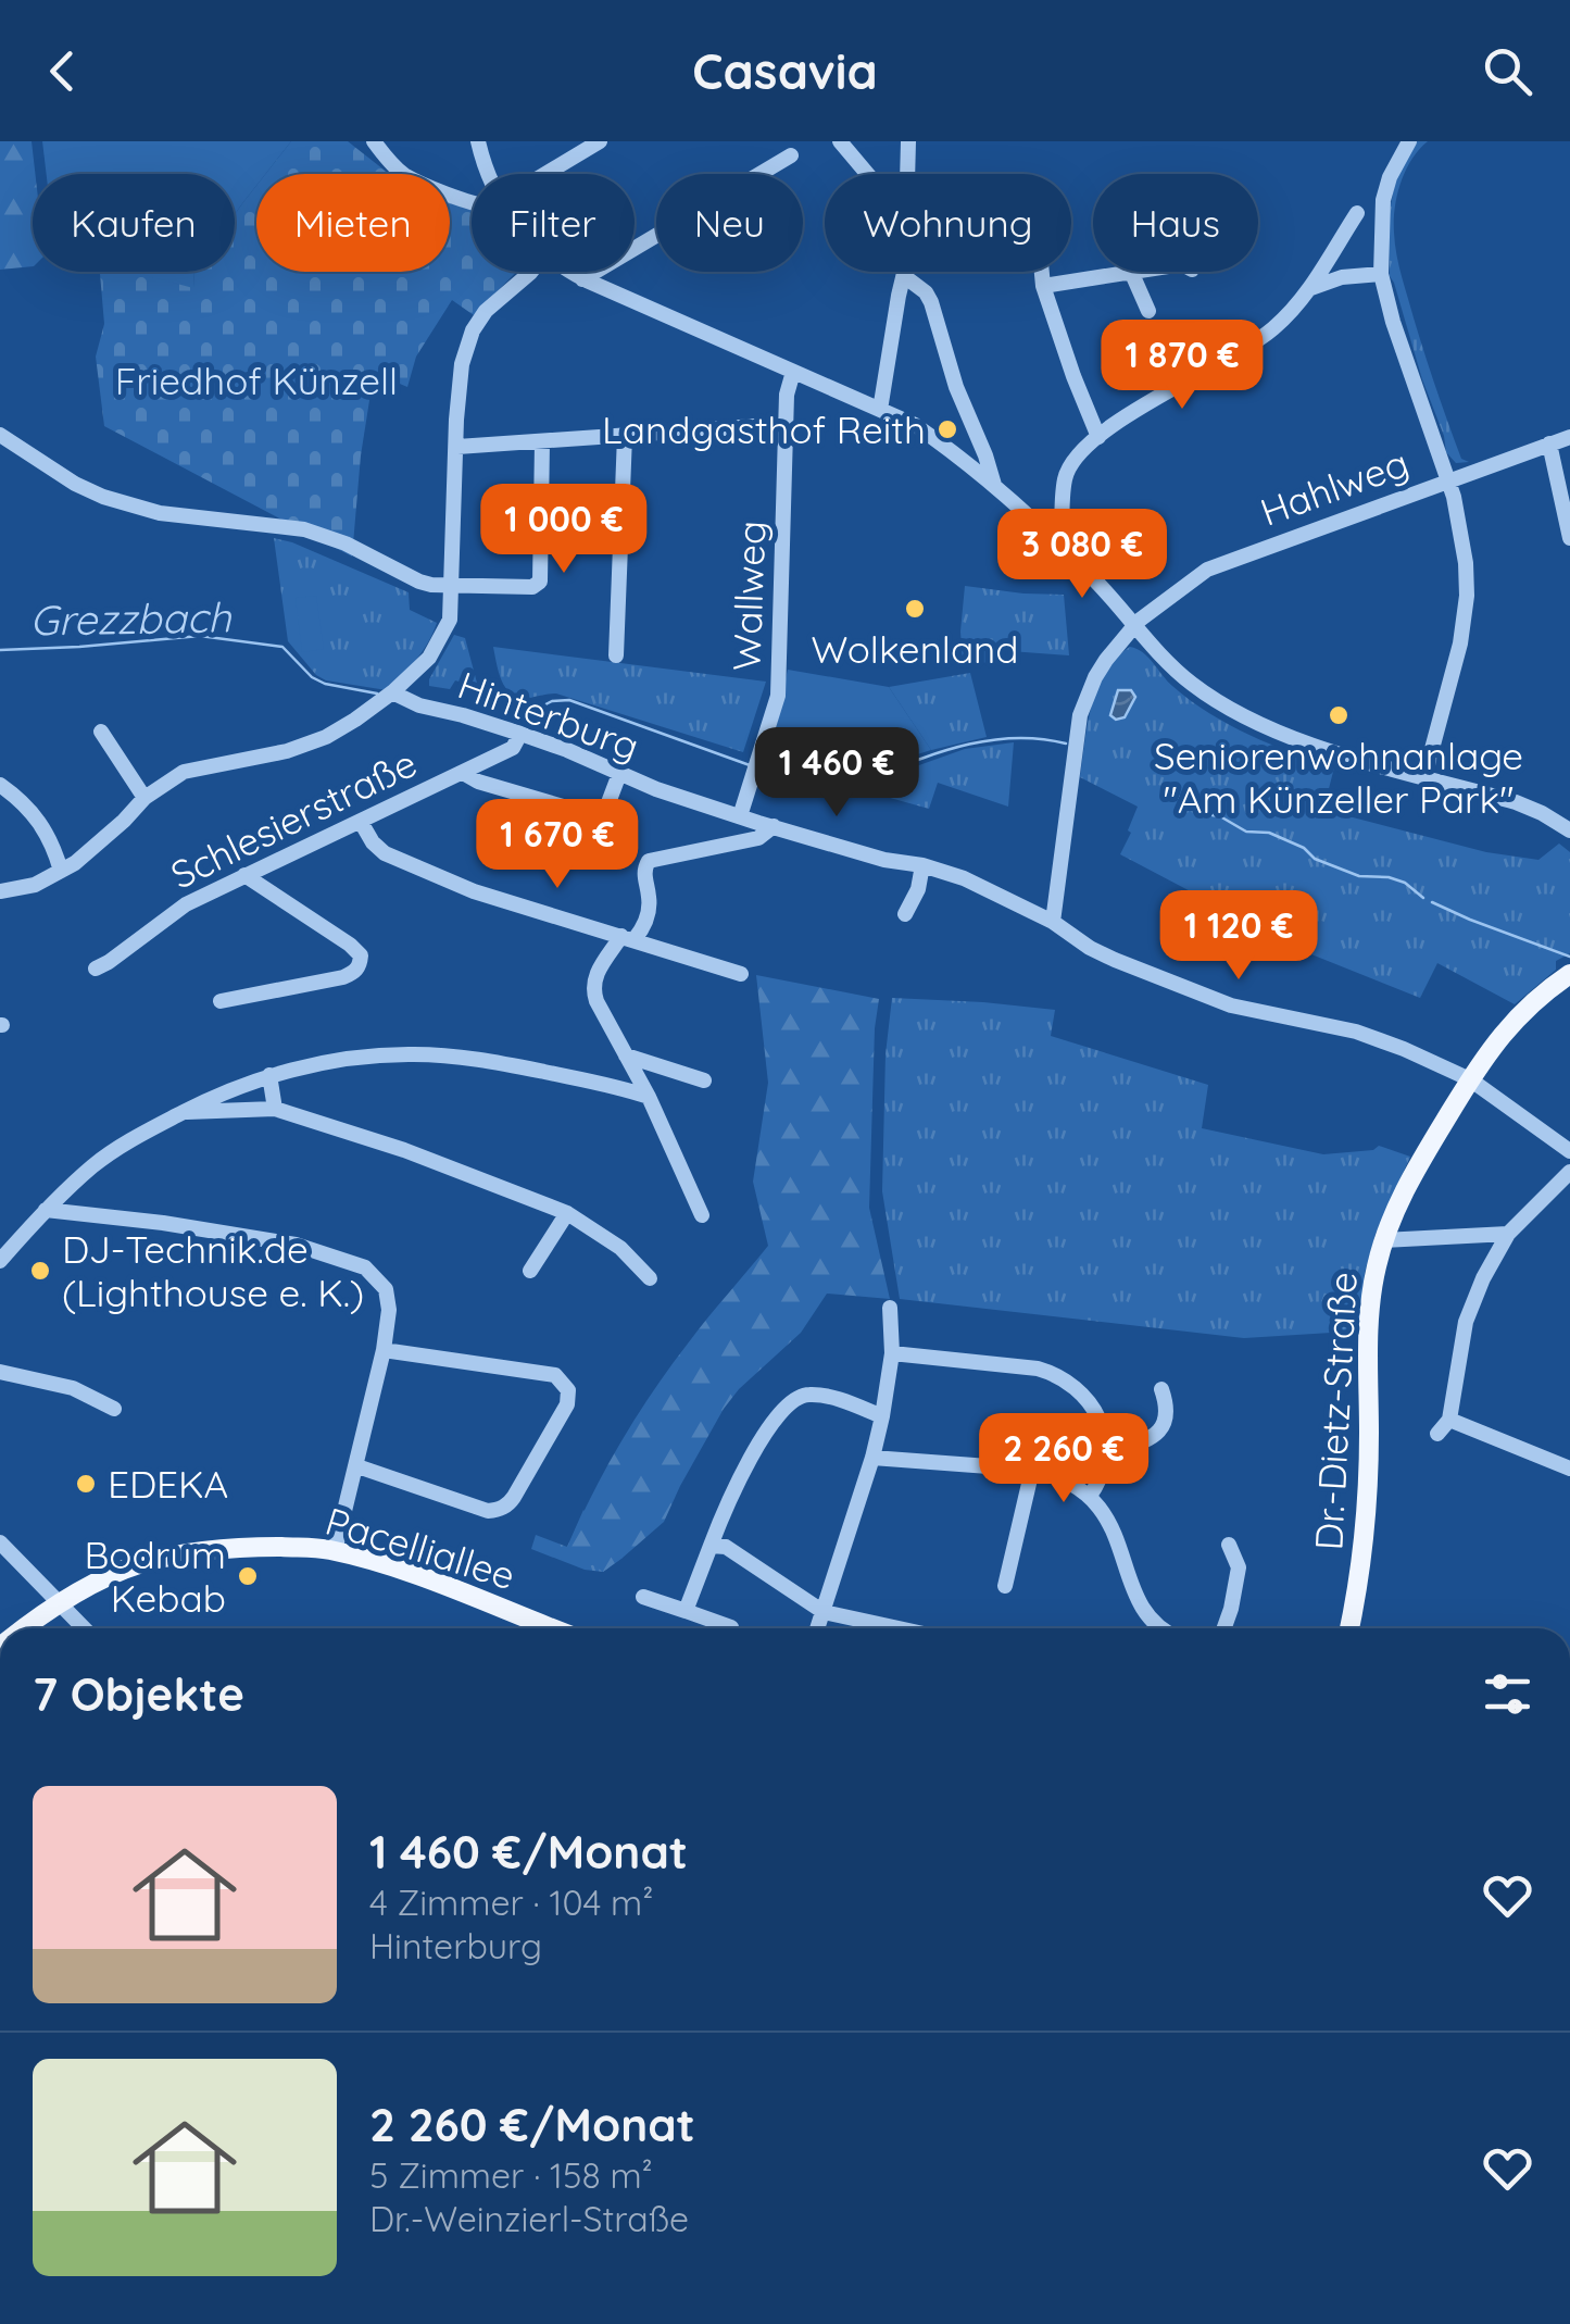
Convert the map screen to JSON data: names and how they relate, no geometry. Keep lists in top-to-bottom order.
{
  "streets": {
    "main road": ["Dr.-Dietz-Straße", "Pacelliallee"],
    "street": [
      "Hahlweg",
      "Wallweg",
      "Hinterburg",
      "Schlesierstraße"
    ]
  },
  "crossings": [
    ["Hahlweg", "Hinterburg"],
    ["Wallweg", "Hinterburg"],
    ["Hinterburg", "Schlesierstraße"],
    ["Hinterburg", "Dr.-Dietz-Straße"]
  ],
  "water": ["Grezzbach"],
  "parks": ["Friedhof Künzell"],
  "places": [
    "Landgasthof Reith",
    "Wolkenland",
    "Seniorenwohnanlage \"Am Künzeller Park\"",
    "DJ-Technik.de (Lighthouse e. K.)",
    "EDEKA",
    "Bodrum Kebab"
  ],
  "page": {
    "header": "Casavia",
    "chip": [
      "Kaufen",
      "Mieten",
      "Filter",
      "Neu",
      "Wohnung",
      "Haus"
    ],
    "price": [
      "1 870 €",
      "1 000 €",
      "3 080 €",
      "1 460 €",
      "1 670 €",
      "1 120 €",
      "2 260 €"
    ],
    "heading": "7 Objekte",
    "list": [
      {
        "name": "1 460 €/Monat",
        "note": "4 Zimmer · 104 m² · Hinterburg"
      },
      {
        "name": "2 260 €/Monat",
        "note": "5 Zimmer · 158 m² · Dr.-Weinzierl-Straße"
      }
    ]
  }
}
